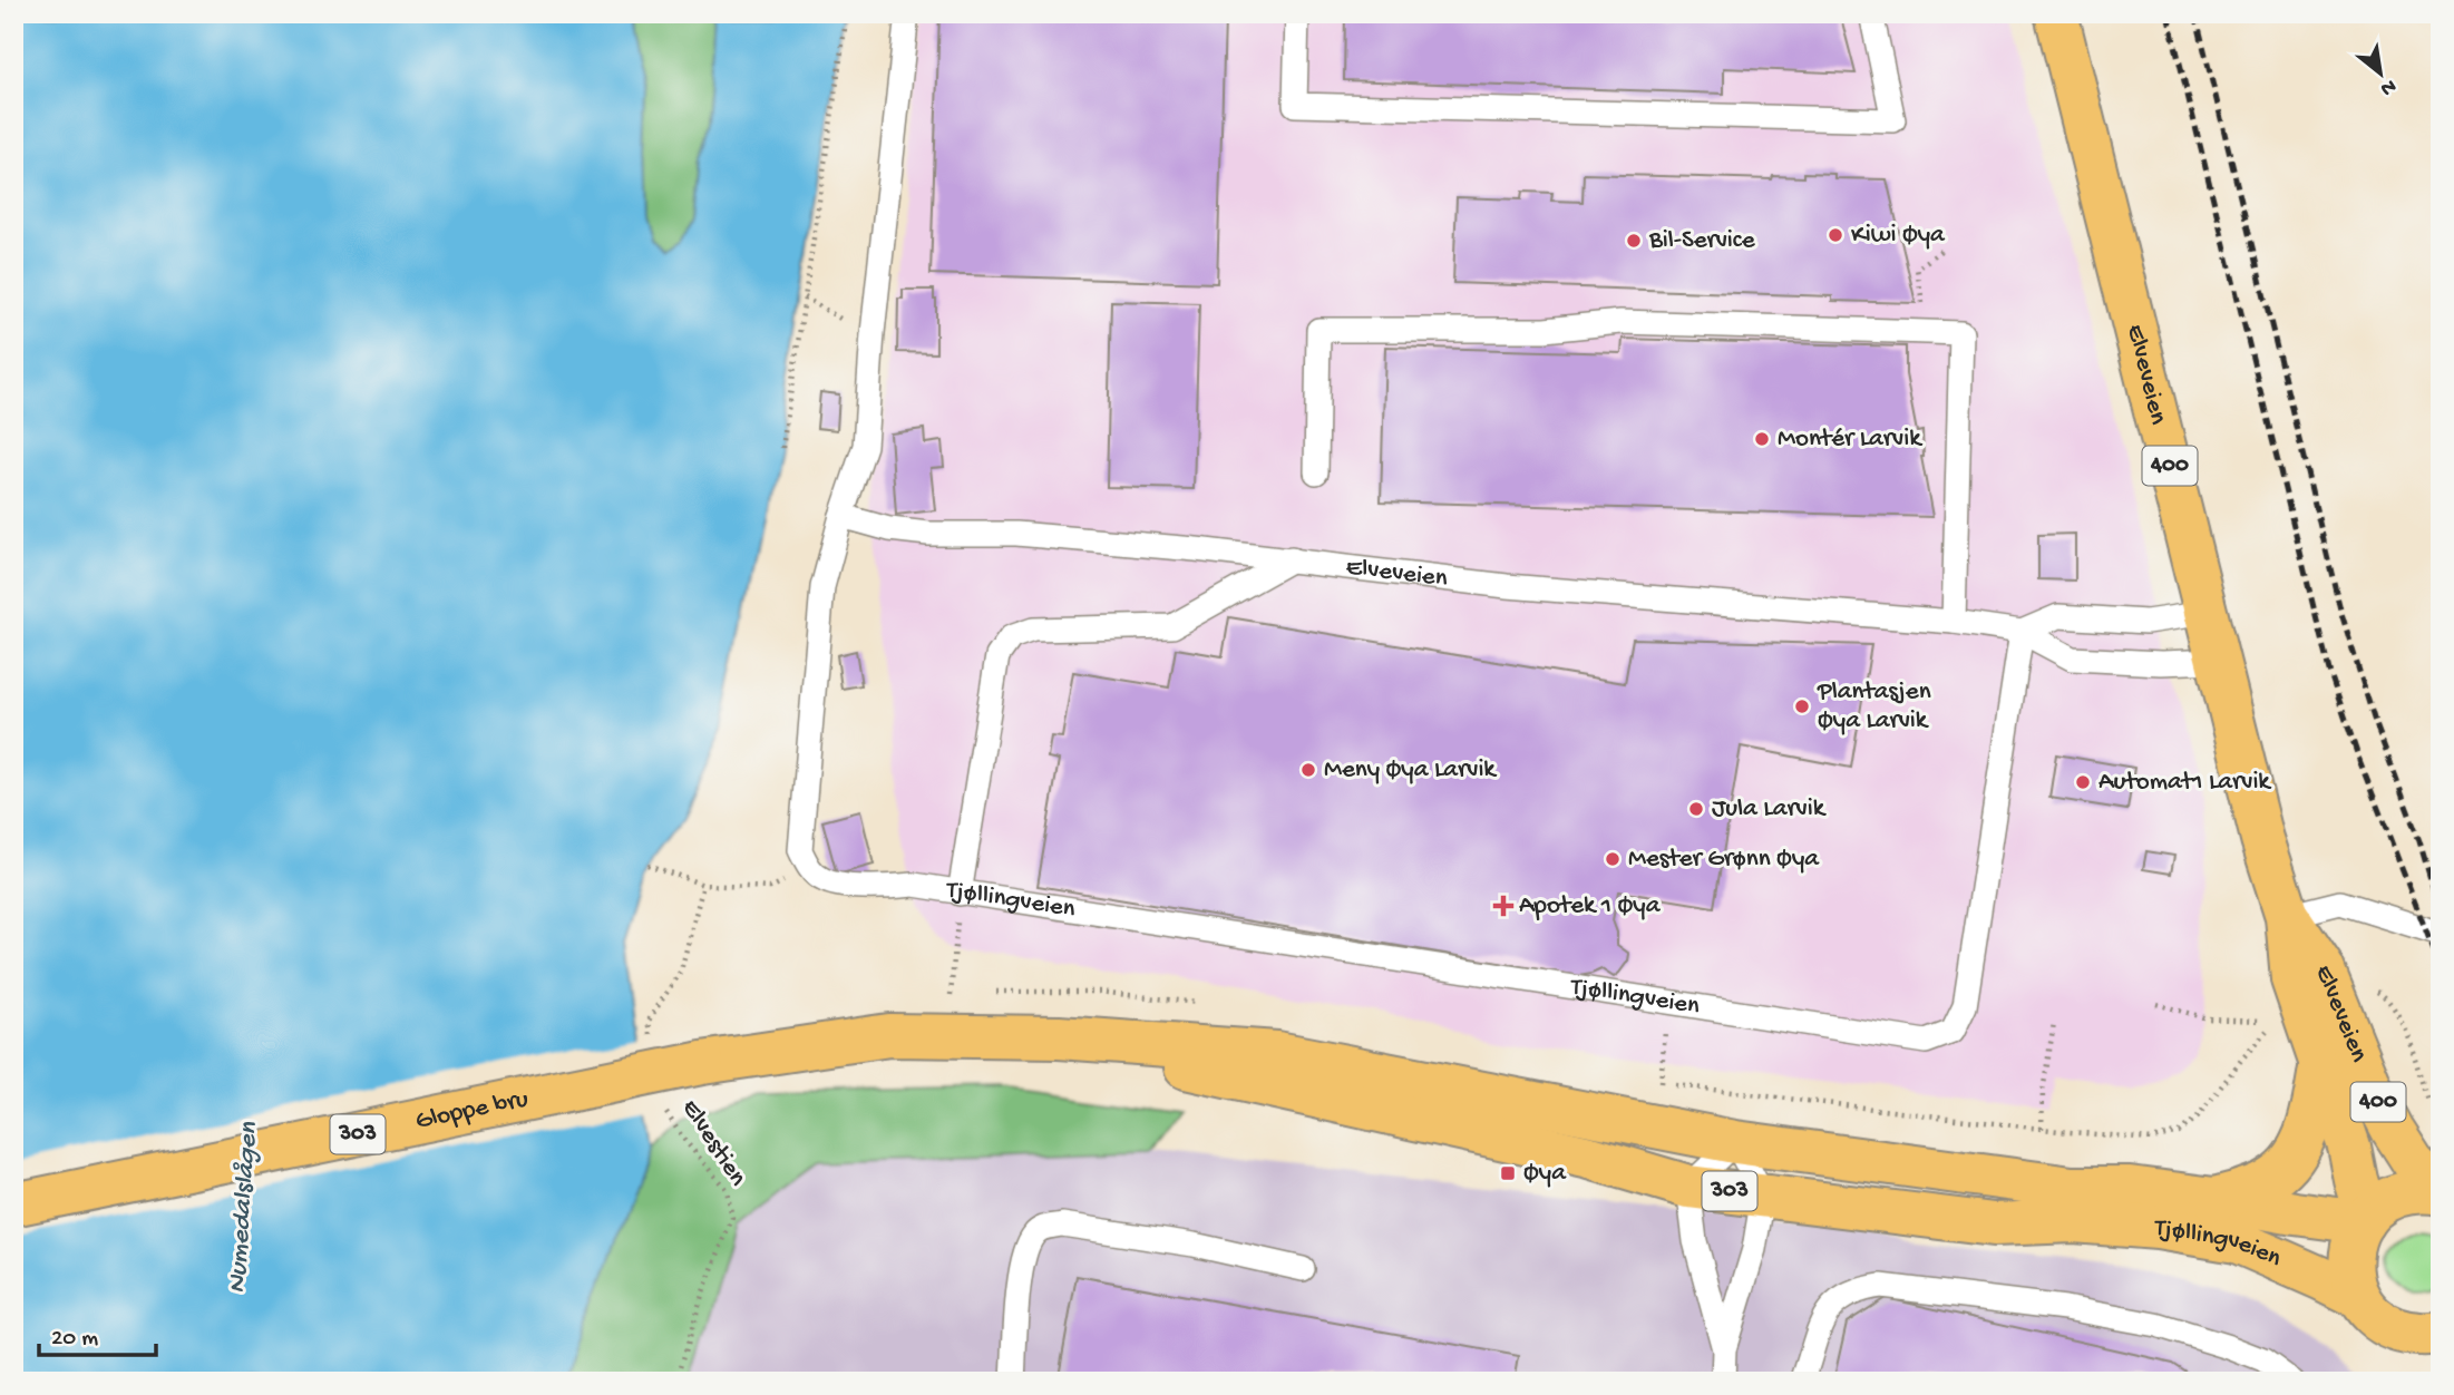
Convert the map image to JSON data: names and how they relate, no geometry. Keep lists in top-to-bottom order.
{
  "streets": {
    "main road": [
      "Elveveien",
      "400",
      "Tjøllingveien",
      "Gloppe bru",
      "303"
    ],
    "path": ["Elvestien"]
  },
  "crossings": [
    ["Elveveien", "400"],
    ["Elveveien", "Tjøllingveien"],
    ["400", "Tjøllingveien"],
    ["Tjøllingveien", "Gloppe bru"]
  ],
  "water": ["Numedalslågen"],
  "places": {
    "other": [
      "Kiwi Øya",
      "Bil-Service",
      "Montér Larvik",
      "Plantasjen Øya Larvik",
      "Meny Øya Larvik",
      "Automat1 Larvik",
      "Jula Larvik",
      "Mester Grønn Øya"
    ],
    "health": ["Apotek 1 Øya"],
    "transit": ["Øya"]
  },
  "scale_bar": "20 m",
  "north": "bottom right"
}
